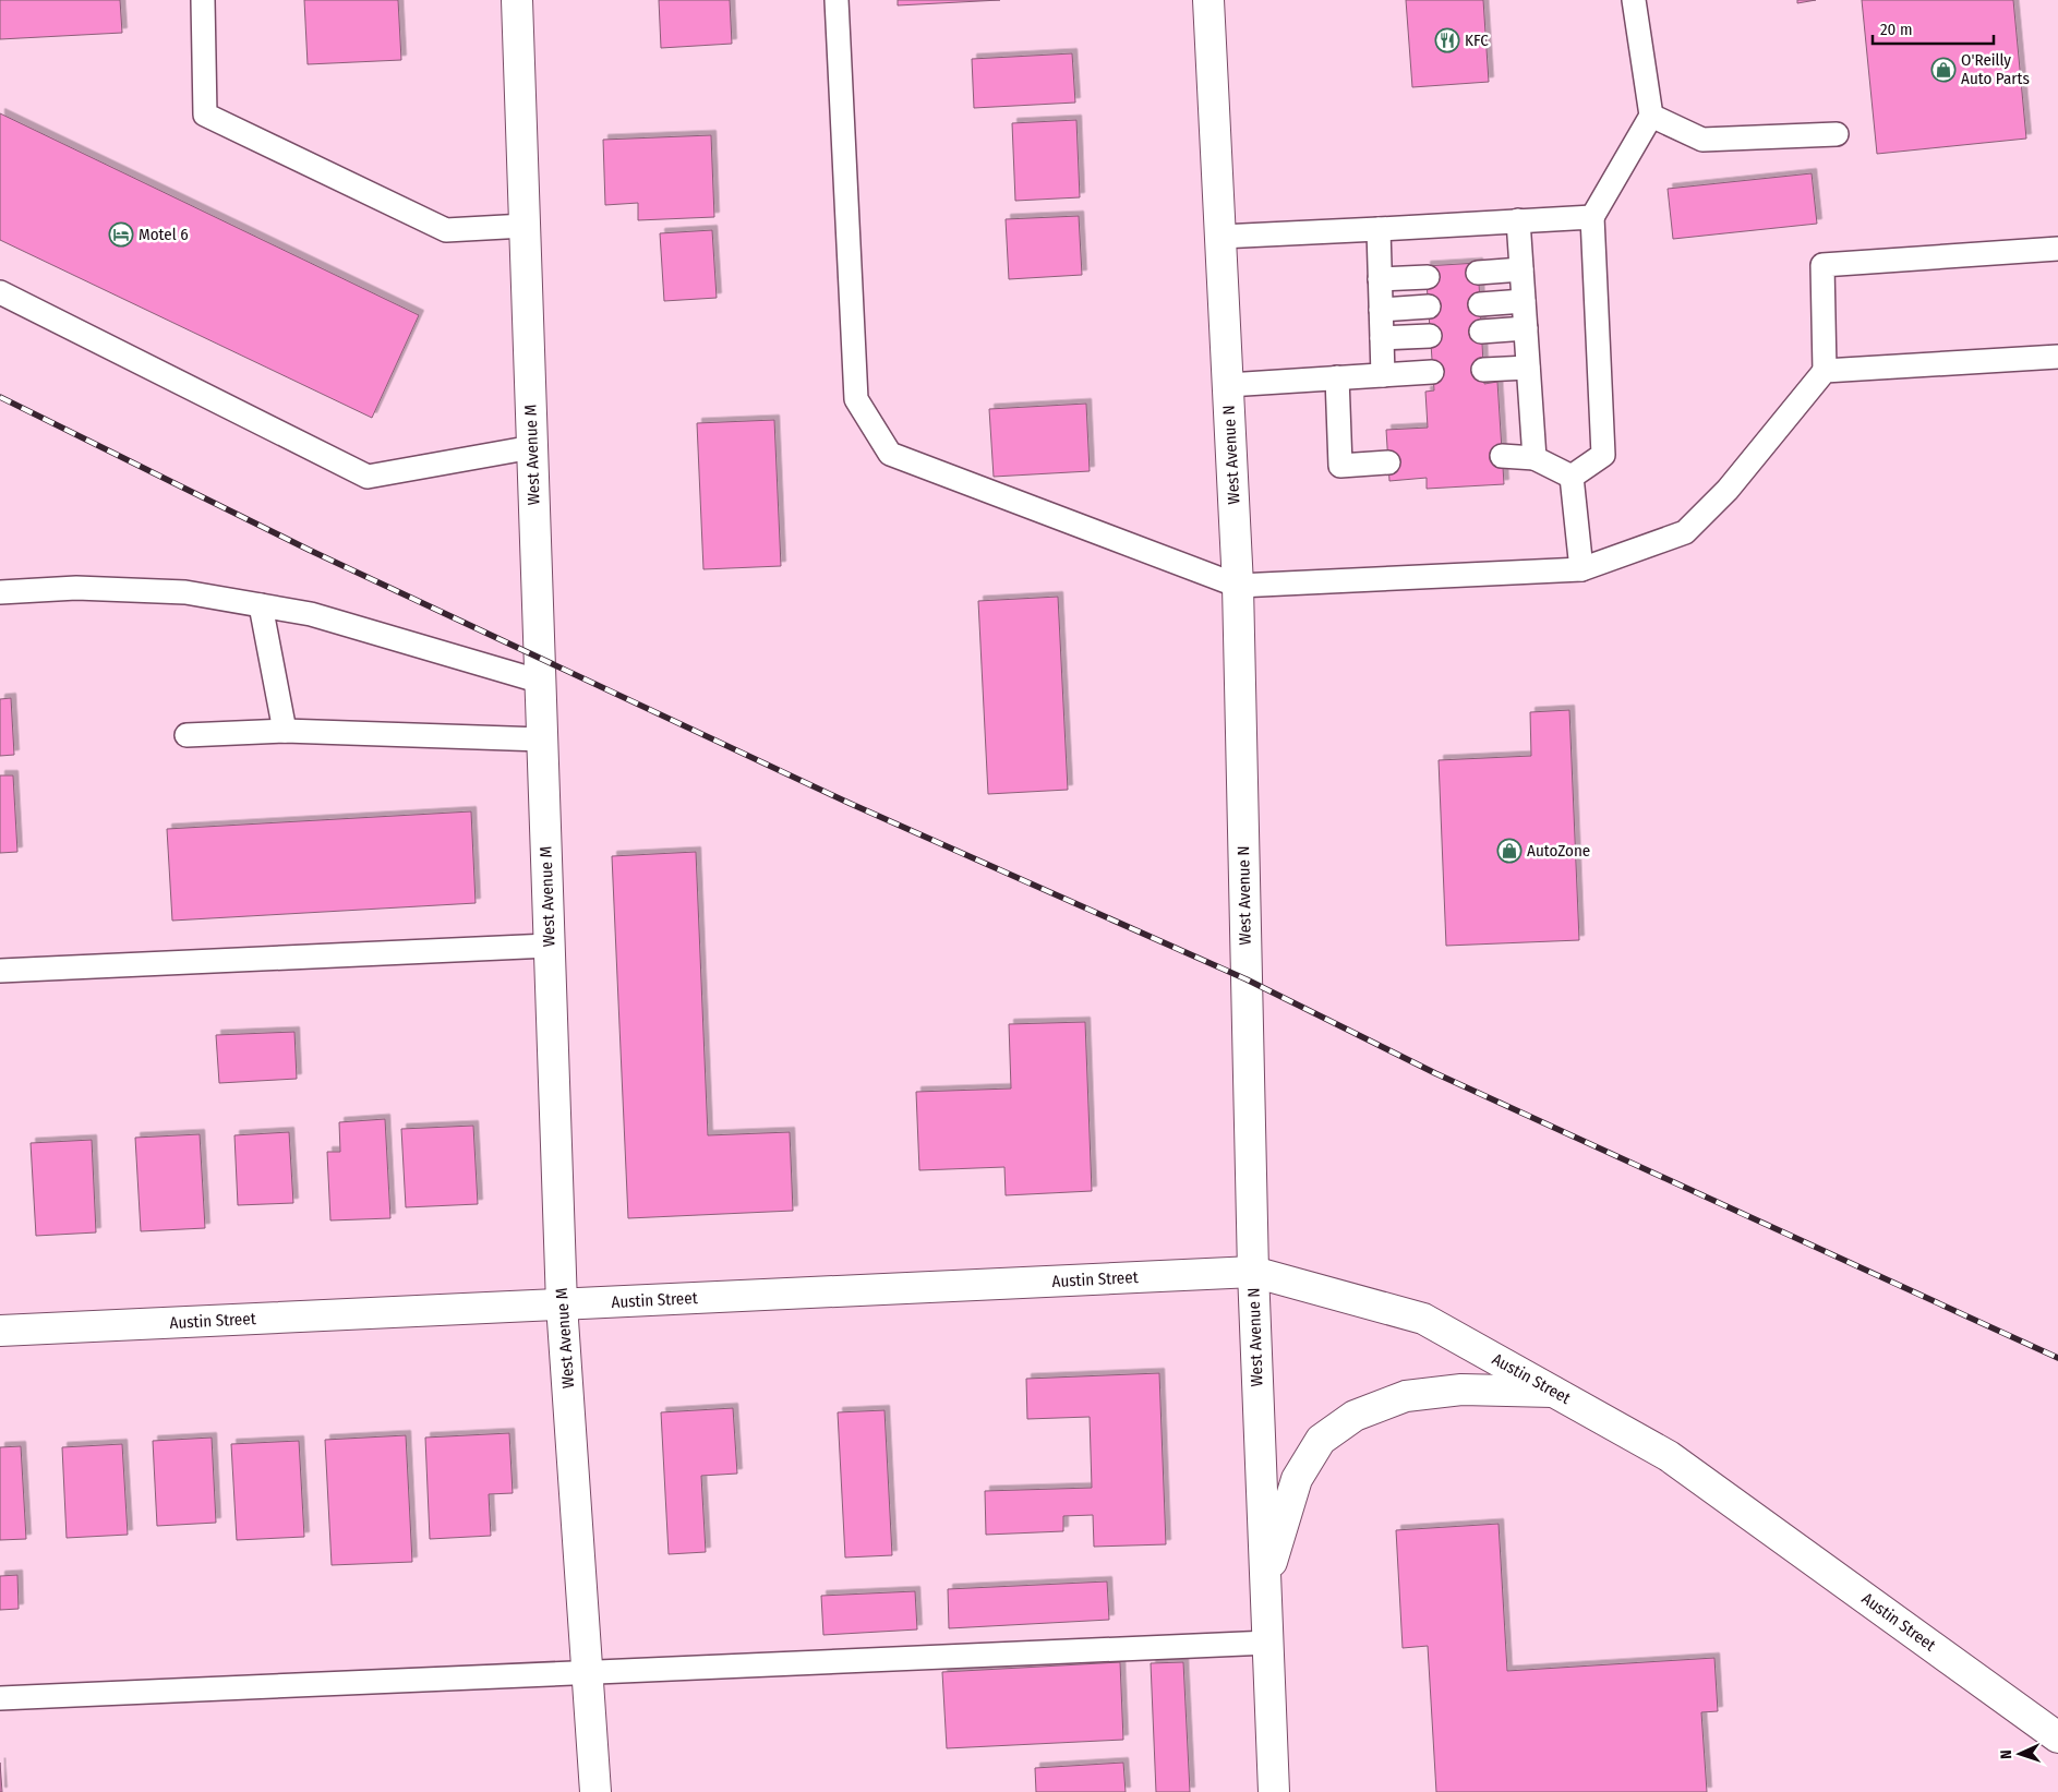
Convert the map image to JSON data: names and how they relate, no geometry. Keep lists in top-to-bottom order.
{
  "streets": {
    "street": ["West Avenue M", "West Avenue N", "Austin Street"]
  },
  "crossings": [
    ["West Avenue M", "Austin Street"],
    ["West Avenue N", "Austin Street"]
  ],
  "places": {
    "restaurant": ["KFC"],
    "shop": ["O'Reilly Auto Parts", "AutoZone"],
    "hotel": ["Motel 6"]
  },
  "scale_bar": "20 m",
  "north": "left"
}
